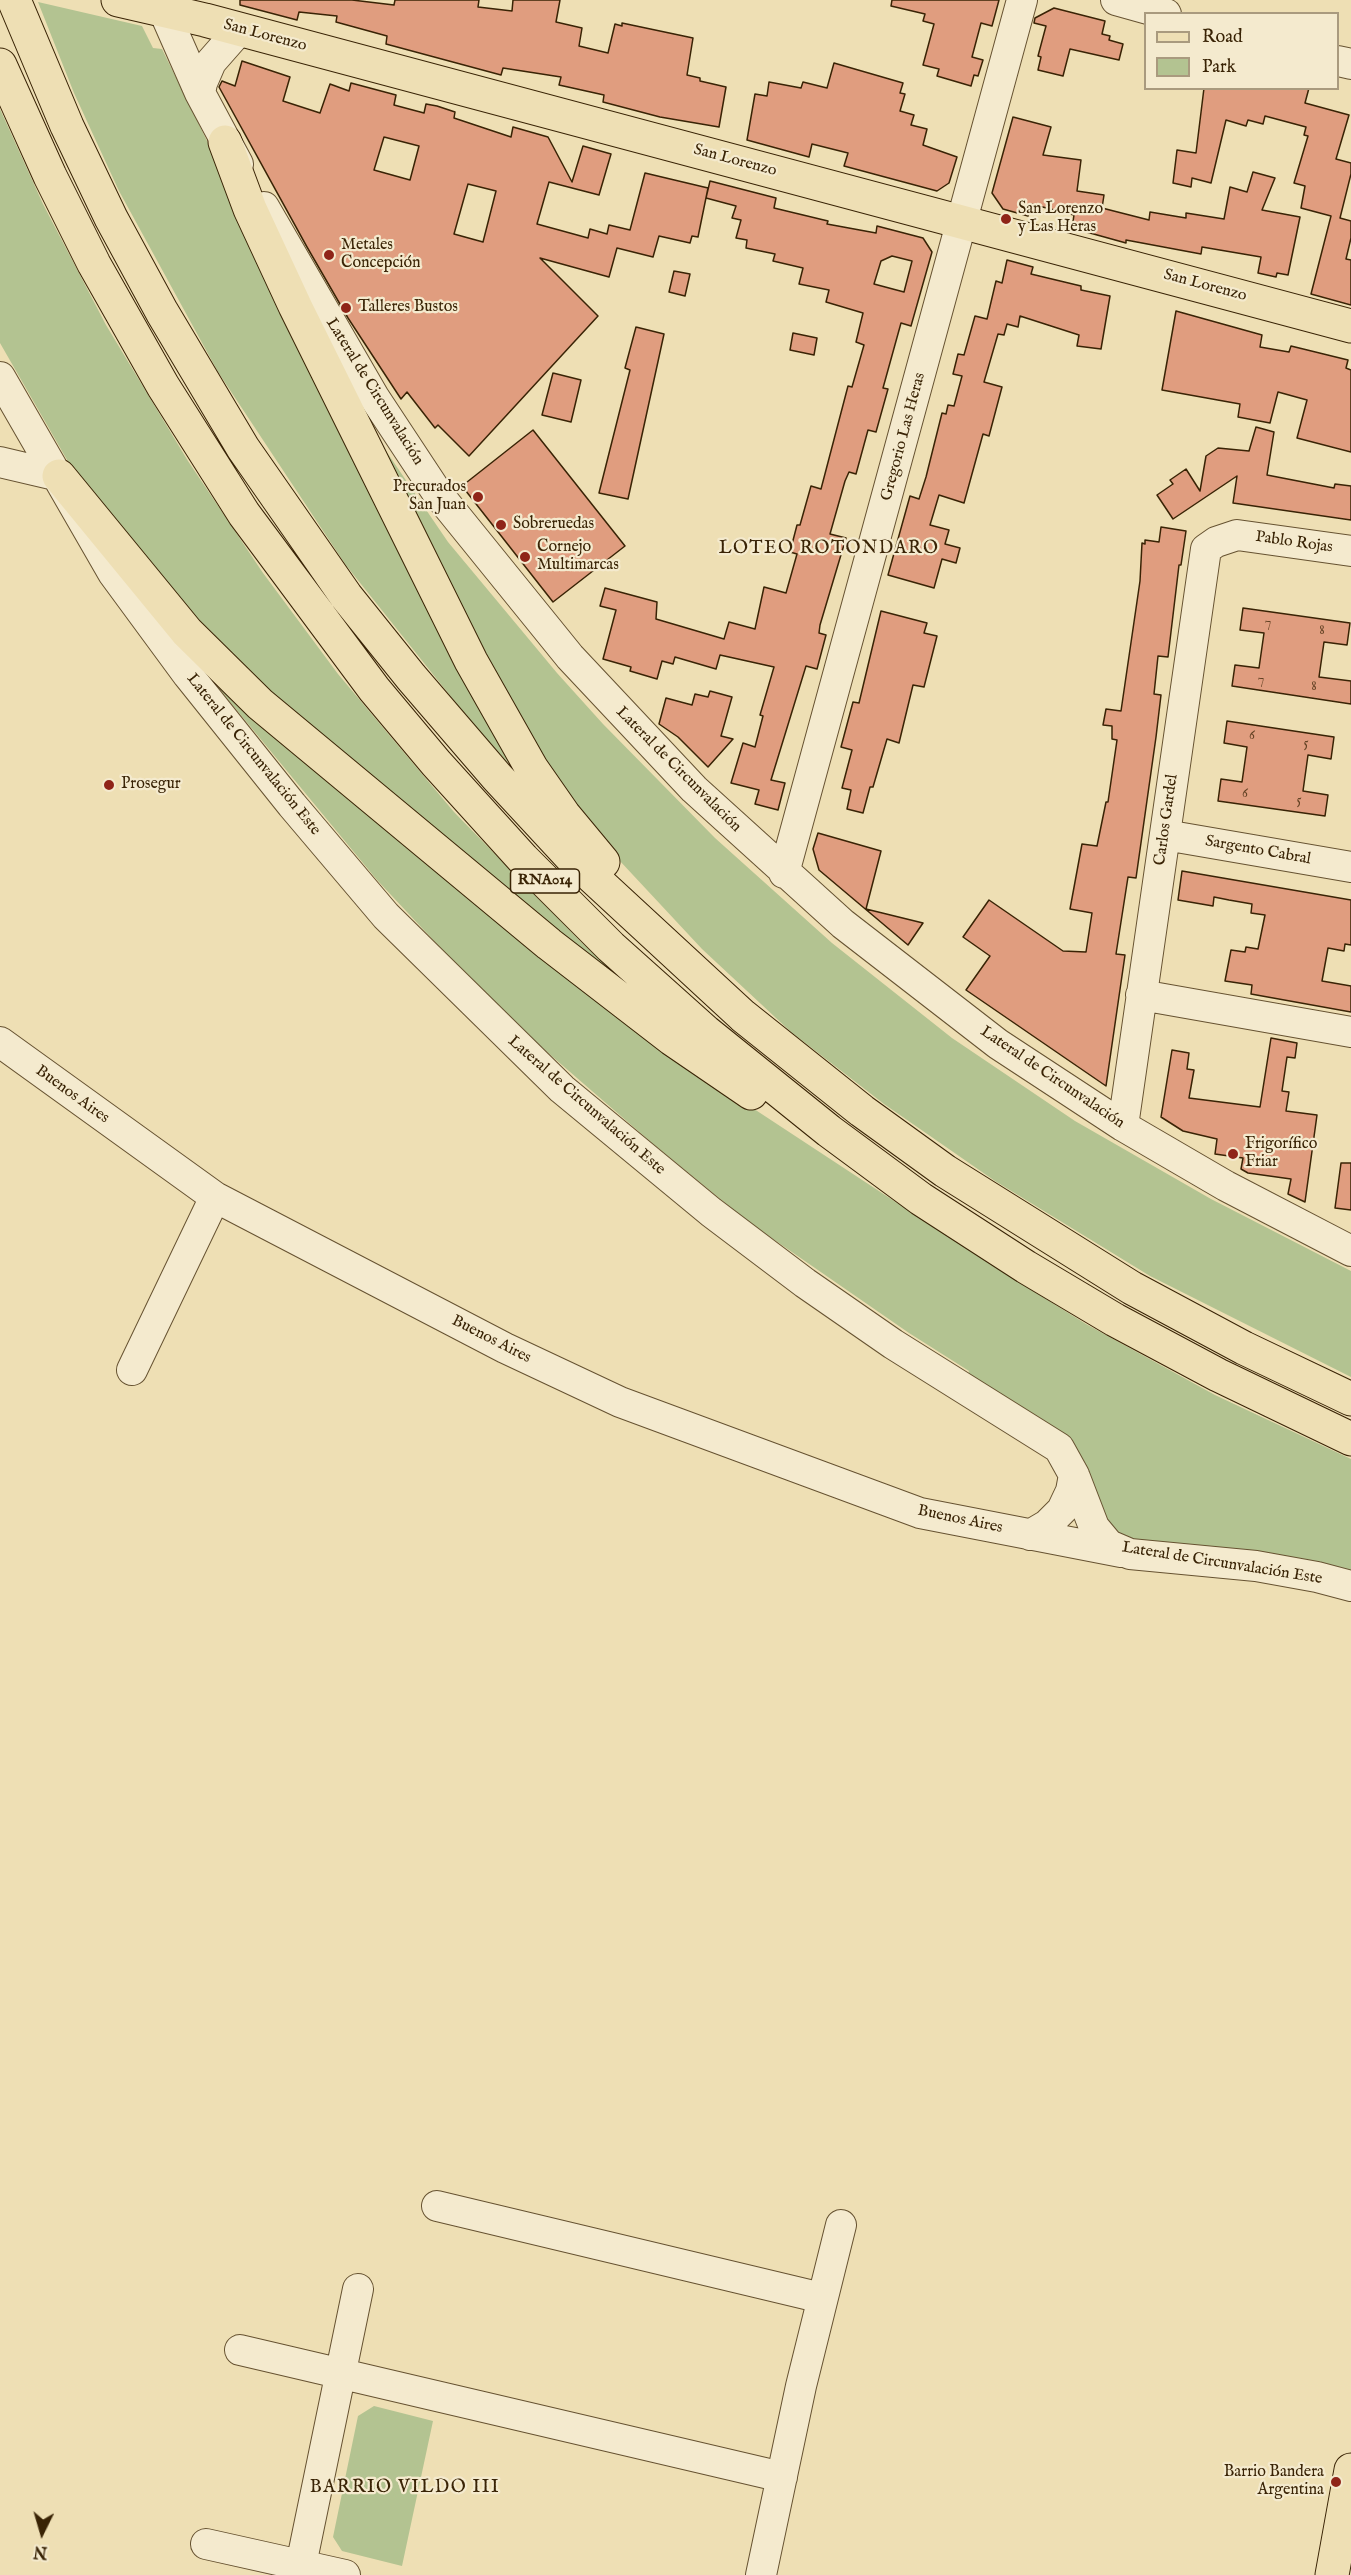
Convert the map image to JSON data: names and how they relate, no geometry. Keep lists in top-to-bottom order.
{
  "streets": {
    "main road": ["San Lorenzo", "RNA014"],
    "street": [
      "Lateral de Circunvalación",
      "Gregorio Las Heras",
      "Pablo Rojas",
      "Lateral de Circunvalación Este",
      "Carlos Gardel",
      "Sargento Cabral",
      "Buenos Aires"
    ]
  },
  "crossings": [
    ["San Lorenzo", "Lateral de Circunvalación"],
    ["San Lorenzo", "Gregorio Las Heras"],
    ["Lateral de Circunvalación", "Gregorio Las Heras"],
    ["Lateral de Circunvalación", "Carlos Gardel"],
    ["Pablo Rojas", "Carlos Gardel"],
    ["Lateral de Circunvalación Este", "Buenos Aires"],
    ["Carlos Gardel", "Sargento Cabral"]
  ],
  "districts": ["LOTEO ROTONDARO", "BARRIO VILDO III"],
  "places": [
    "San Lorenzo y Las Heras",
    "Metales Concepción",
    "Talleres Bustos",
    "Precurados San Juan",
    "Sobreruedas",
    "Cornejo Multimarcas",
    "Prosegur",
    "Frigorífico Friar",
    "Barrio Bandera Argentina"
  ],
  "house_numbers": [
    "7",
    "8",
    "7",
    "8",
    "6",
    "5",
    "6",
    "5"
  ],
  "legend": ["Road", "Park"],
  "north": "bottom"
}
